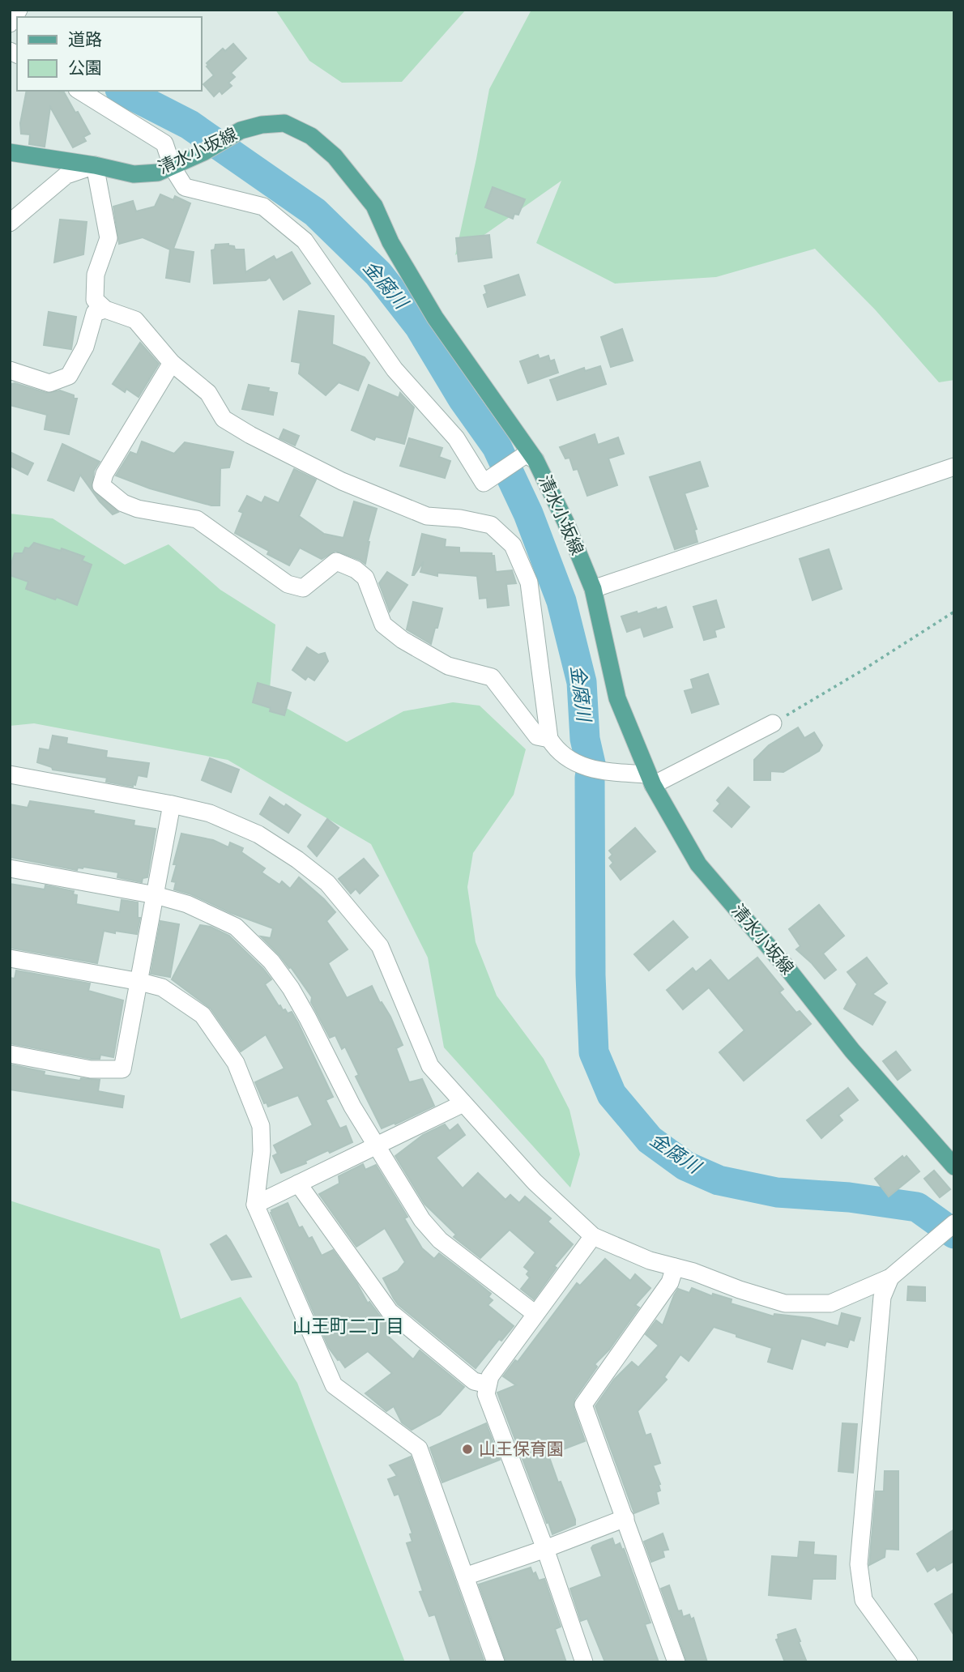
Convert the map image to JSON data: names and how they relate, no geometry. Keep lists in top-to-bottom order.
{
  "streets": {
    "main road": ["清水小坂線"]
  },
  "districts": ["山王町二丁目"],
  "water": ["金腐川"],
  "places": ["山王保育園"],
  "legend": ["道路", "公園"]
}
